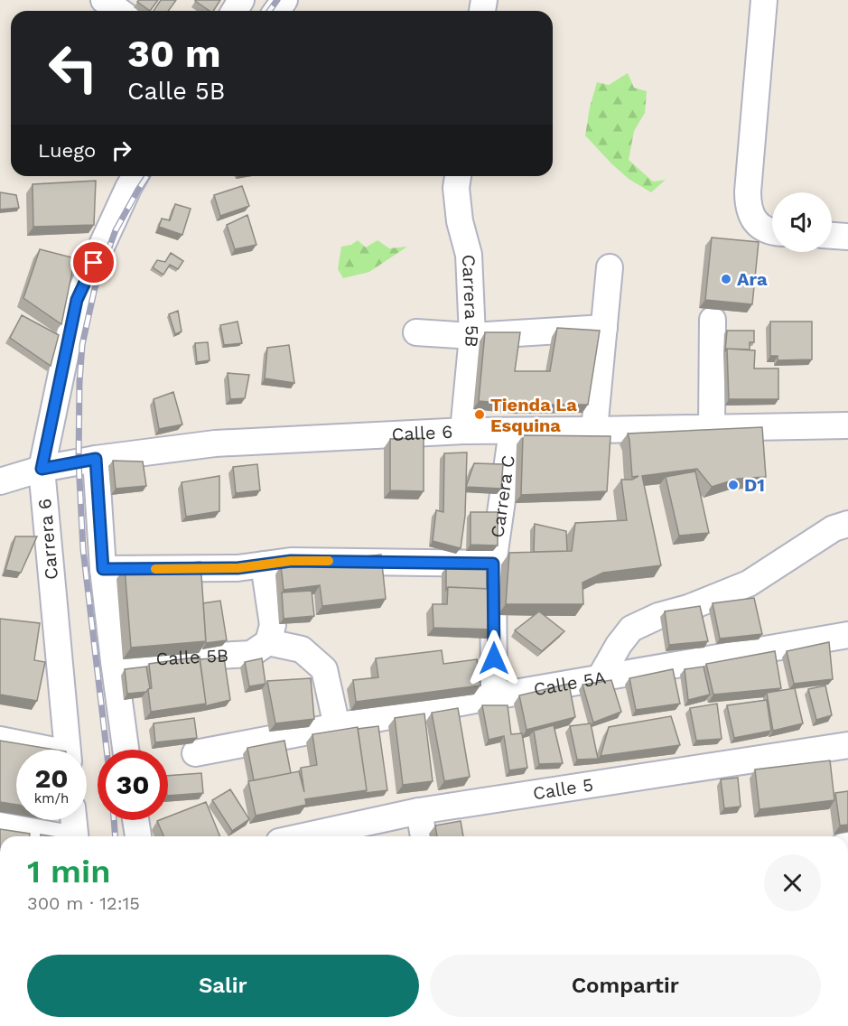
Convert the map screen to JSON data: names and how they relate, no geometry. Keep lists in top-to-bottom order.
{
  "streets": {
    "street": [
      "Carrera 5B",
      "Calle 6",
      "Carrera C",
      "Carrera 6",
      "Calle 5B",
      "Calle 5A",
      "Calle 5"
    ]
  },
  "crossings": [
    ["Carrera 5B", "Calle 6"],
    ["Calle 6", "Carrera C"],
    ["Calle 6", "Carrera 6"]
  ],
  "places": ["Ara", "Tienda La Esquina", "D1"],
  "page": {
    "turn": ["30 m", "Calle 5B"],
    "then": "Luego",
    "speed": "20 km/h",
    "limit": "30",
    "heading": ["1 min", "300 m · 12:15"],
    "buttons": ["Salir", "Compartir"]
  }
}
